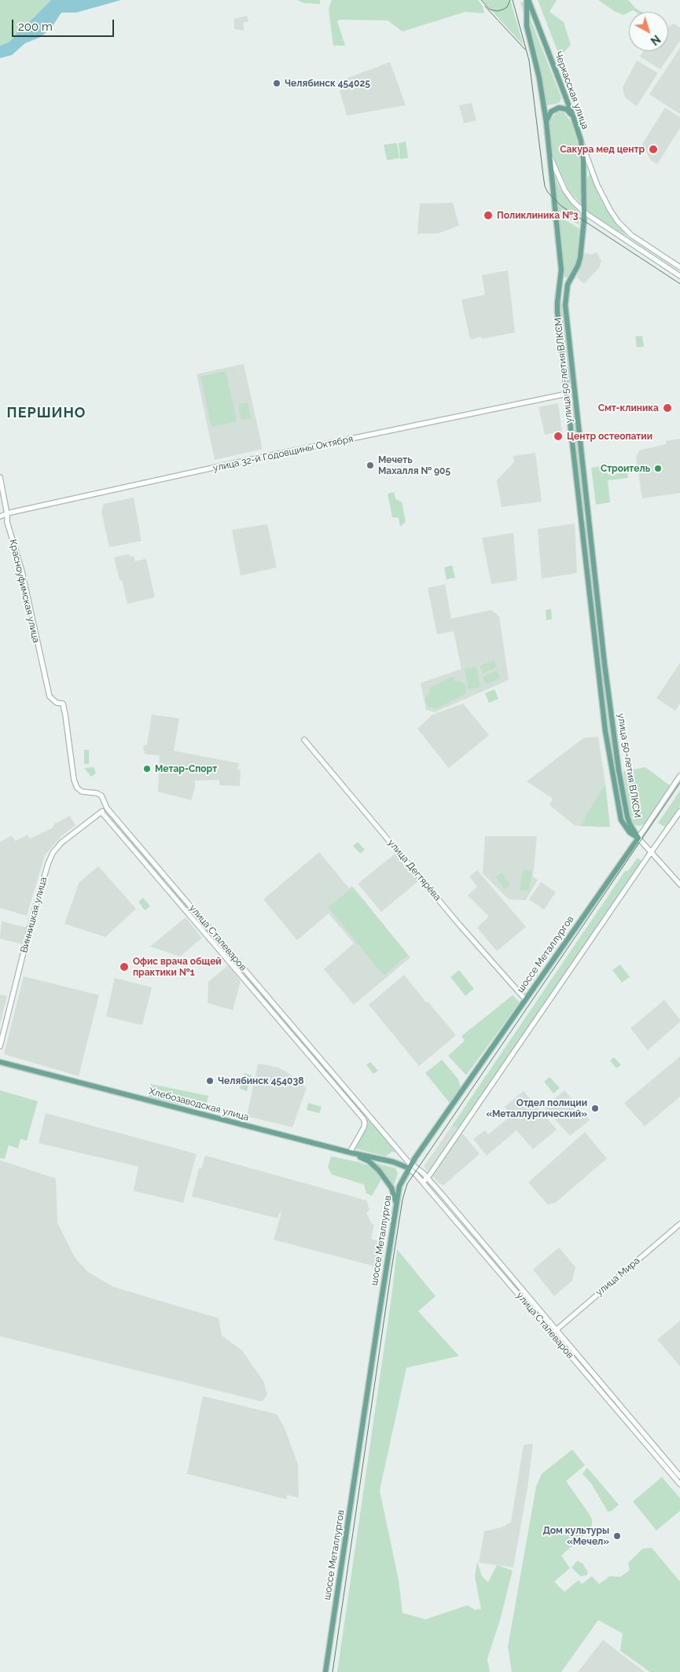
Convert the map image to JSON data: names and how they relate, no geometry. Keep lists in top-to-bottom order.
{
  "streets": {
    "main road": [
      "Черкасская улица",
      "улица 50-летия ВЛКСМ",
      "шоссе Металлургов",
      "Хлебозаводская улица"
    ],
    "street": [
      "улица 32-й Годовщины Октября",
      "Красноуфимская улица",
      "улица Дегтярёва",
      "Винницкая улица",
      "улица Сталеваров",
      "улица Мира"
    ]
  },
  "crossings": [
    ["Черкасская улица", "улица 50-летия ВЛКСМ"],
    ["улица 50-летия ВЛКСМ", "улица 32-й Годовщины Октября"],
    ["улица 50-летия ВЛКСМ", "шоссе Металлургов"],
    ["улица 32-й Годовщины Октября", "Красноуфимская улица"],
    ["Красноуфимская улица", "улица Сталеваров"],
    ["улица Дегтярёва", "шоссе Металлургов"],
    ["Винницкая улица", "улица Сталеваров"],
    ["улица Сталеваров", "шоссе Металлургов"],
    ["улица Сталеваров", "Хлебозаводская улица"],
    ["улица Сталеваров", "улица Мира"],
    ["шоссе Металлургов", "Хлебозаводская улица"]
  ],
  "districts": ["ПЕРШИНО"],
  "places": [
    "Челябинск 454025",
    "Сакура мед центр",
    "Поликлиника №3",
    "Смт-клиника",
    "Центр остеопатии",
    "Мечеть Махалля № 905",
    "Cтроитель",
    "Метар-Спорт",
    "Офис врача общей практики №1",
    "Челябинск 454038",
    "Отдел полиции «Металлургический»",
    "Дом культуры «Мечел»"
  ],
  "scale_bar": "200 m",
  "north": "bottom right"
}
